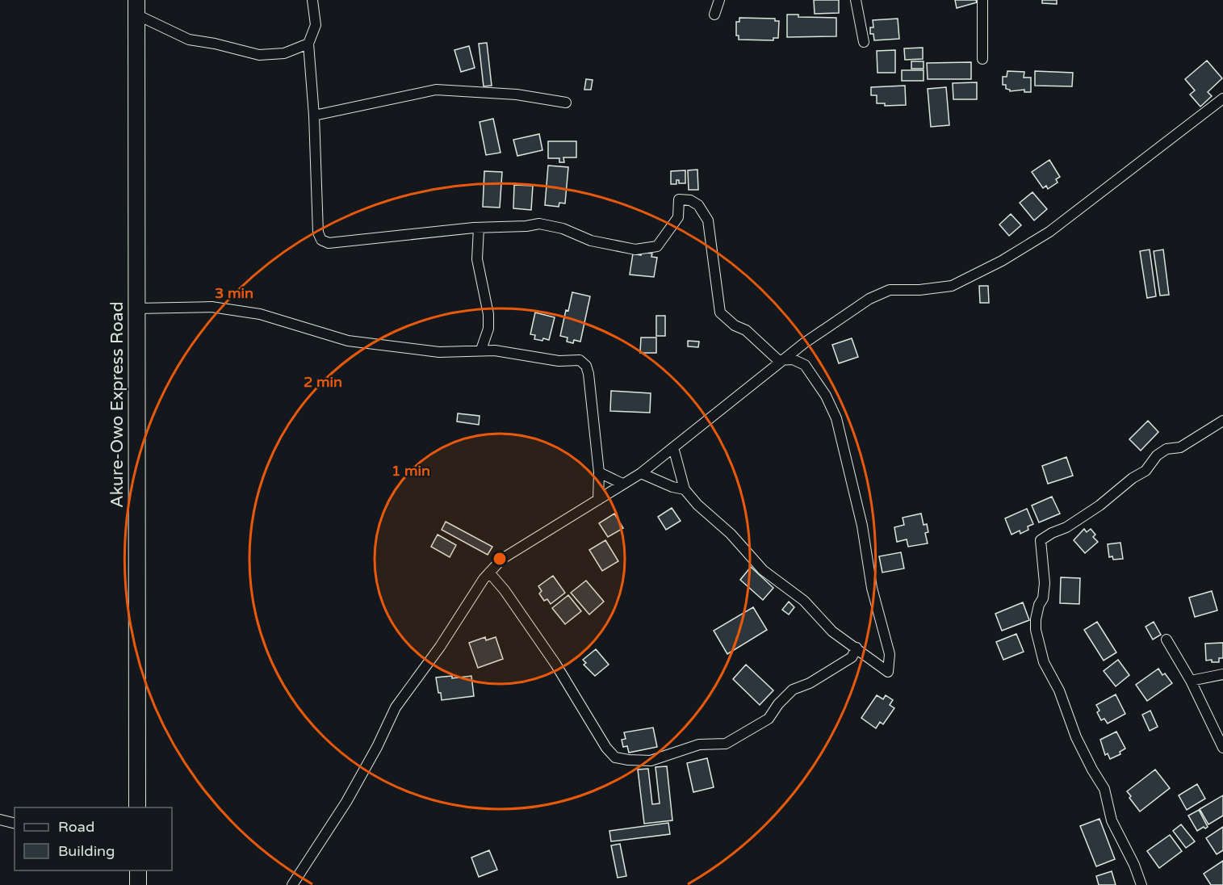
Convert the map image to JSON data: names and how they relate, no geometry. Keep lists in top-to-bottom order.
{
  "streets": {
    "highway": ["Akure-Owo Express Road"]
  },
  "legend": ["Road", "Building"],
  "rings": ["3 min", "2 min", "1 min"]
}
